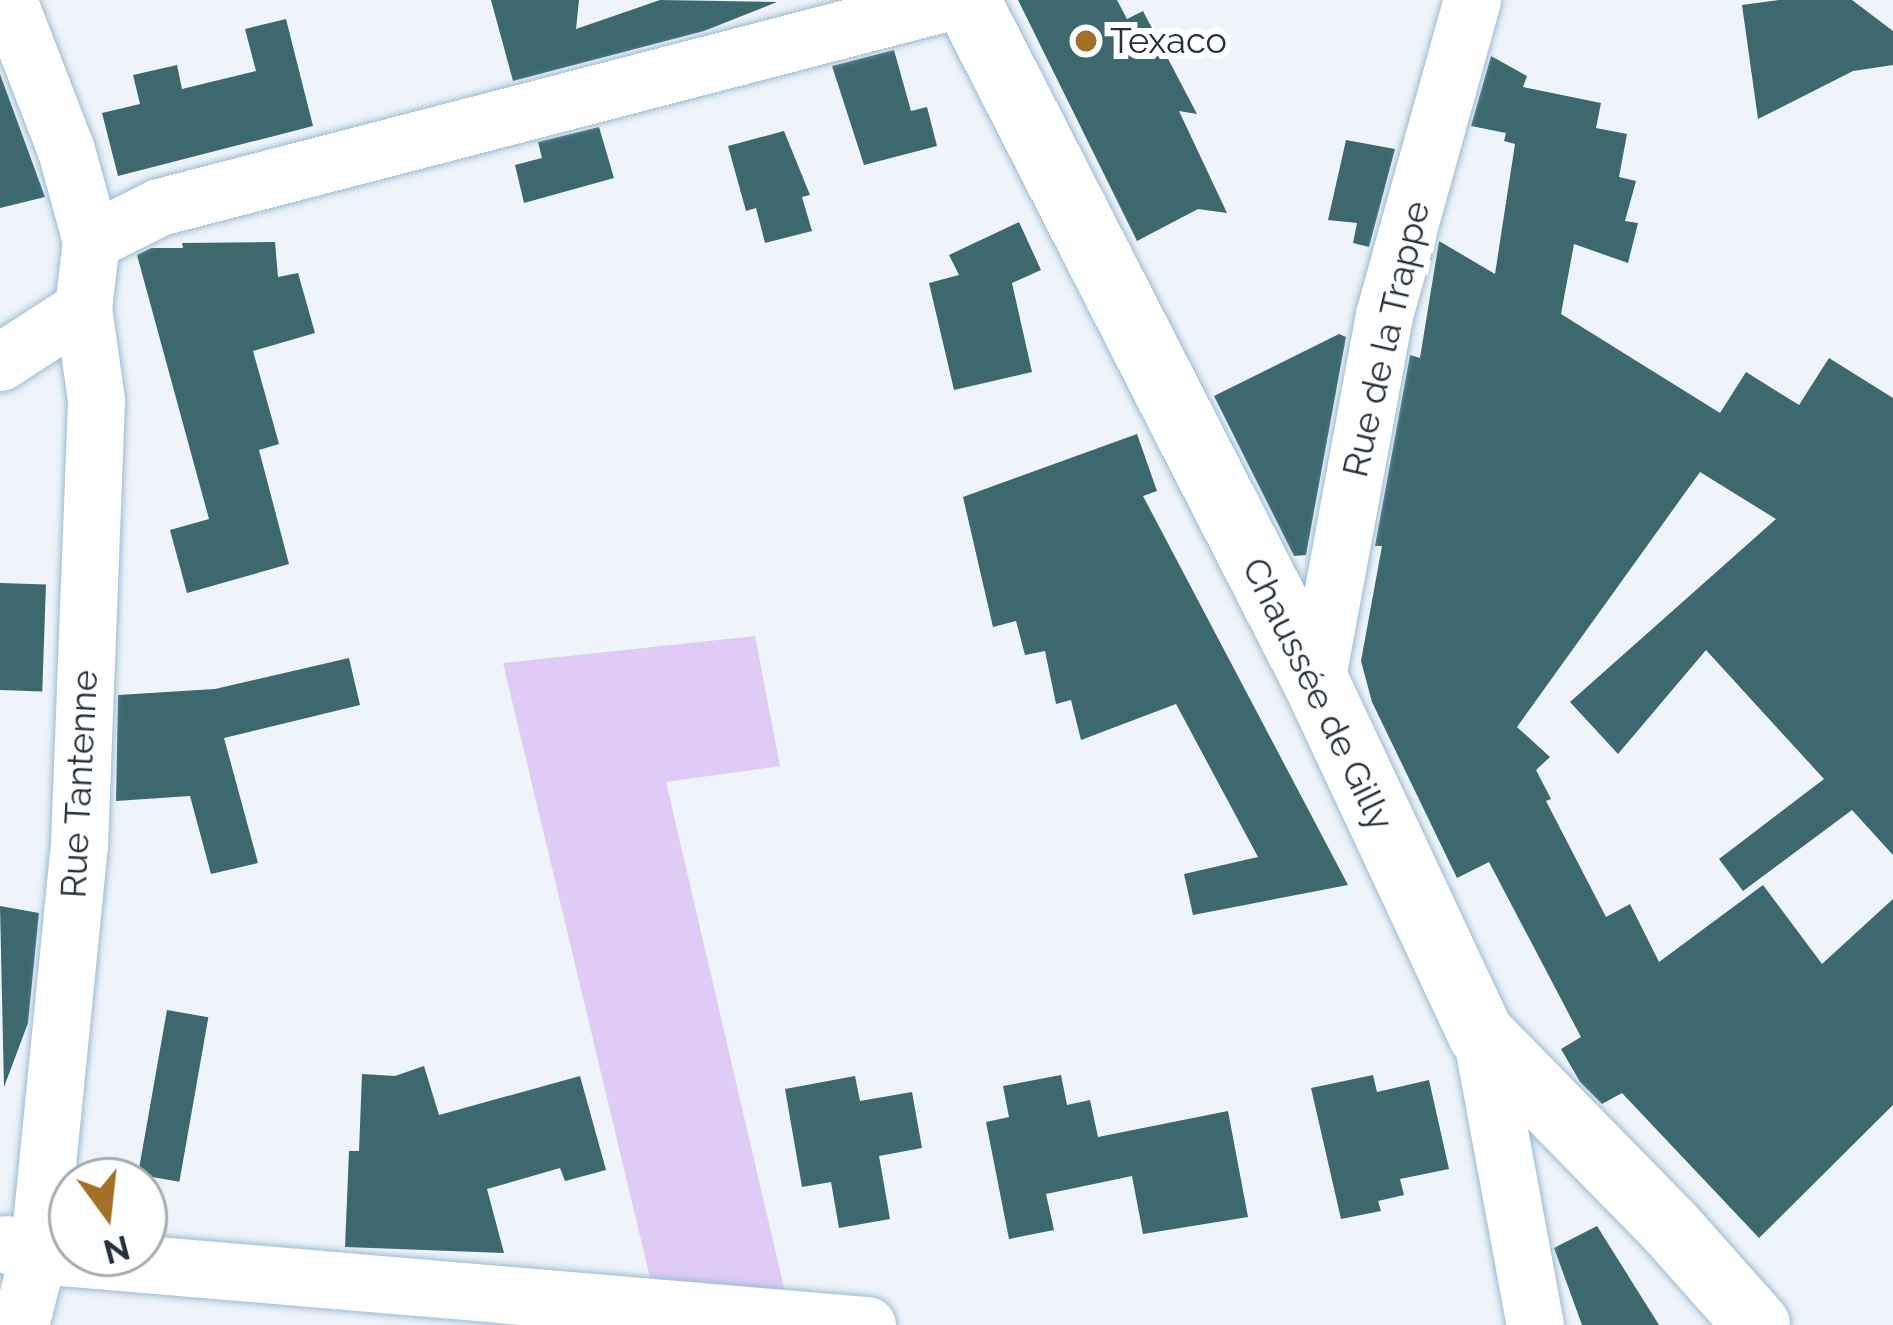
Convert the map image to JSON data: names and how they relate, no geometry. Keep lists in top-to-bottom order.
{
  "streets": {
    "main road": ["Chaussée de Gilly"],
    "street": ["Rue de la Trappe", "Rue Tantenne"]
  },
  "crossings": [
    ["Rue de la Trappe", "Chaussée de Gilly"]
  ],
  "places": ["Texaco"],
  "north": "bottom"
}
